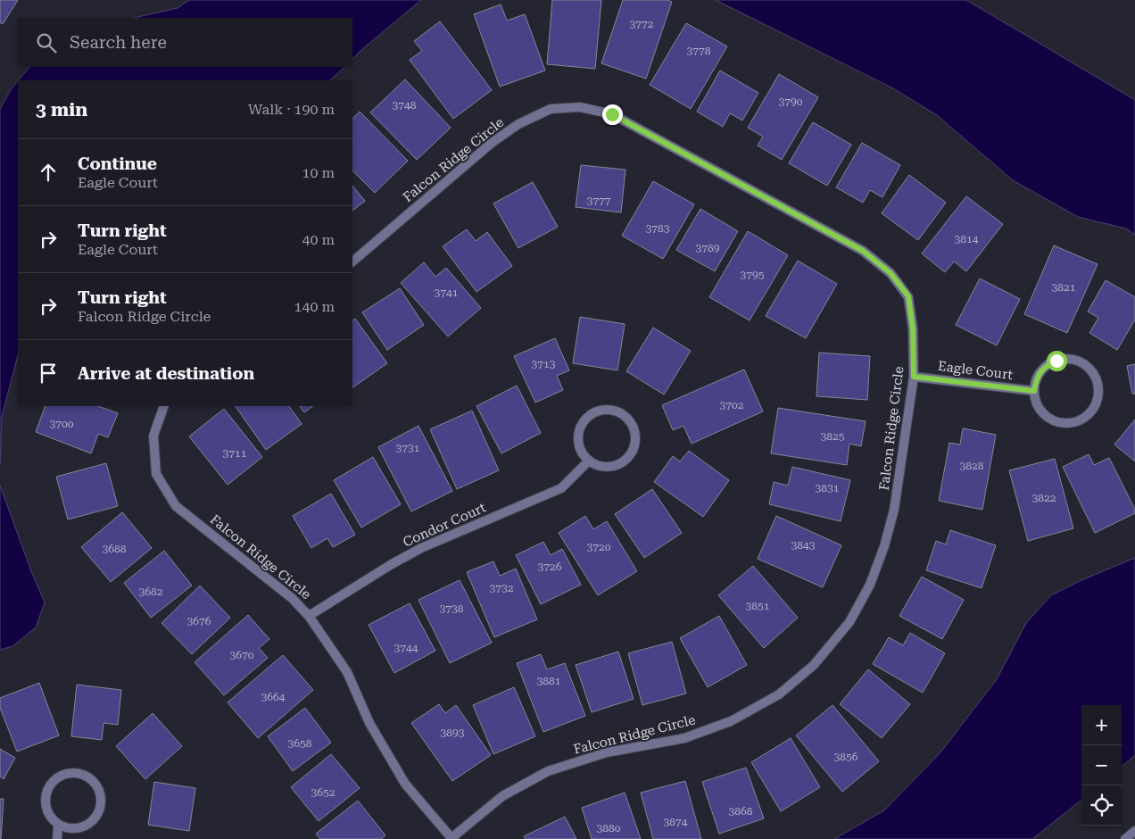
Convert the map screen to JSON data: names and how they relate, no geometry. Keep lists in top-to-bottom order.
{
  "streets": {
    "street": ["Falcon Ridge Circle", "Eagle Court", "Condor Court"]
  },
  "crossings": [
    ["Falcon Ridge Circle", "Eagle Court"],
    ["Falcon Ridge Circle", "Condor Court"]
  ],
  "house_numbers": [
    "3772",
    "3778",
    "3790",
    "3748",
    "3777",
    "3783",
    "3814",
    "3789",
    "3795",
    "3821",
    "3741",
    "3713",
    "3702",
    "3700",
    "3825",
    "3731",
    "3711",
    "3828",
    "3831",
    "3822",
    "3843",
    "3720",
    "3688",
    "3726",
    "3732",
    "3682",
    "3851",
    "3738",
    "3676",
    "3744",
    "3670",
    "3881",
    "3664",
    "3893",
    "3658",
    "3856",
    "3652",
    "3868",
    "3874",
    "3880"
  ],
  "page": {
    "search": "Search here",
    "heading": ["3 min", "Walk · 190 m"],
    "list": [
      ["Continue", "Eagle Court", "10 m"],
      ["Turn right", "Eagle Court", "40 m"],
      ["Turn right", "Falcon Ridge Circle", "140 m"],
      "Arrive at destination"
    ],
    "map_buttons": ["+", "−"]
  }
}
